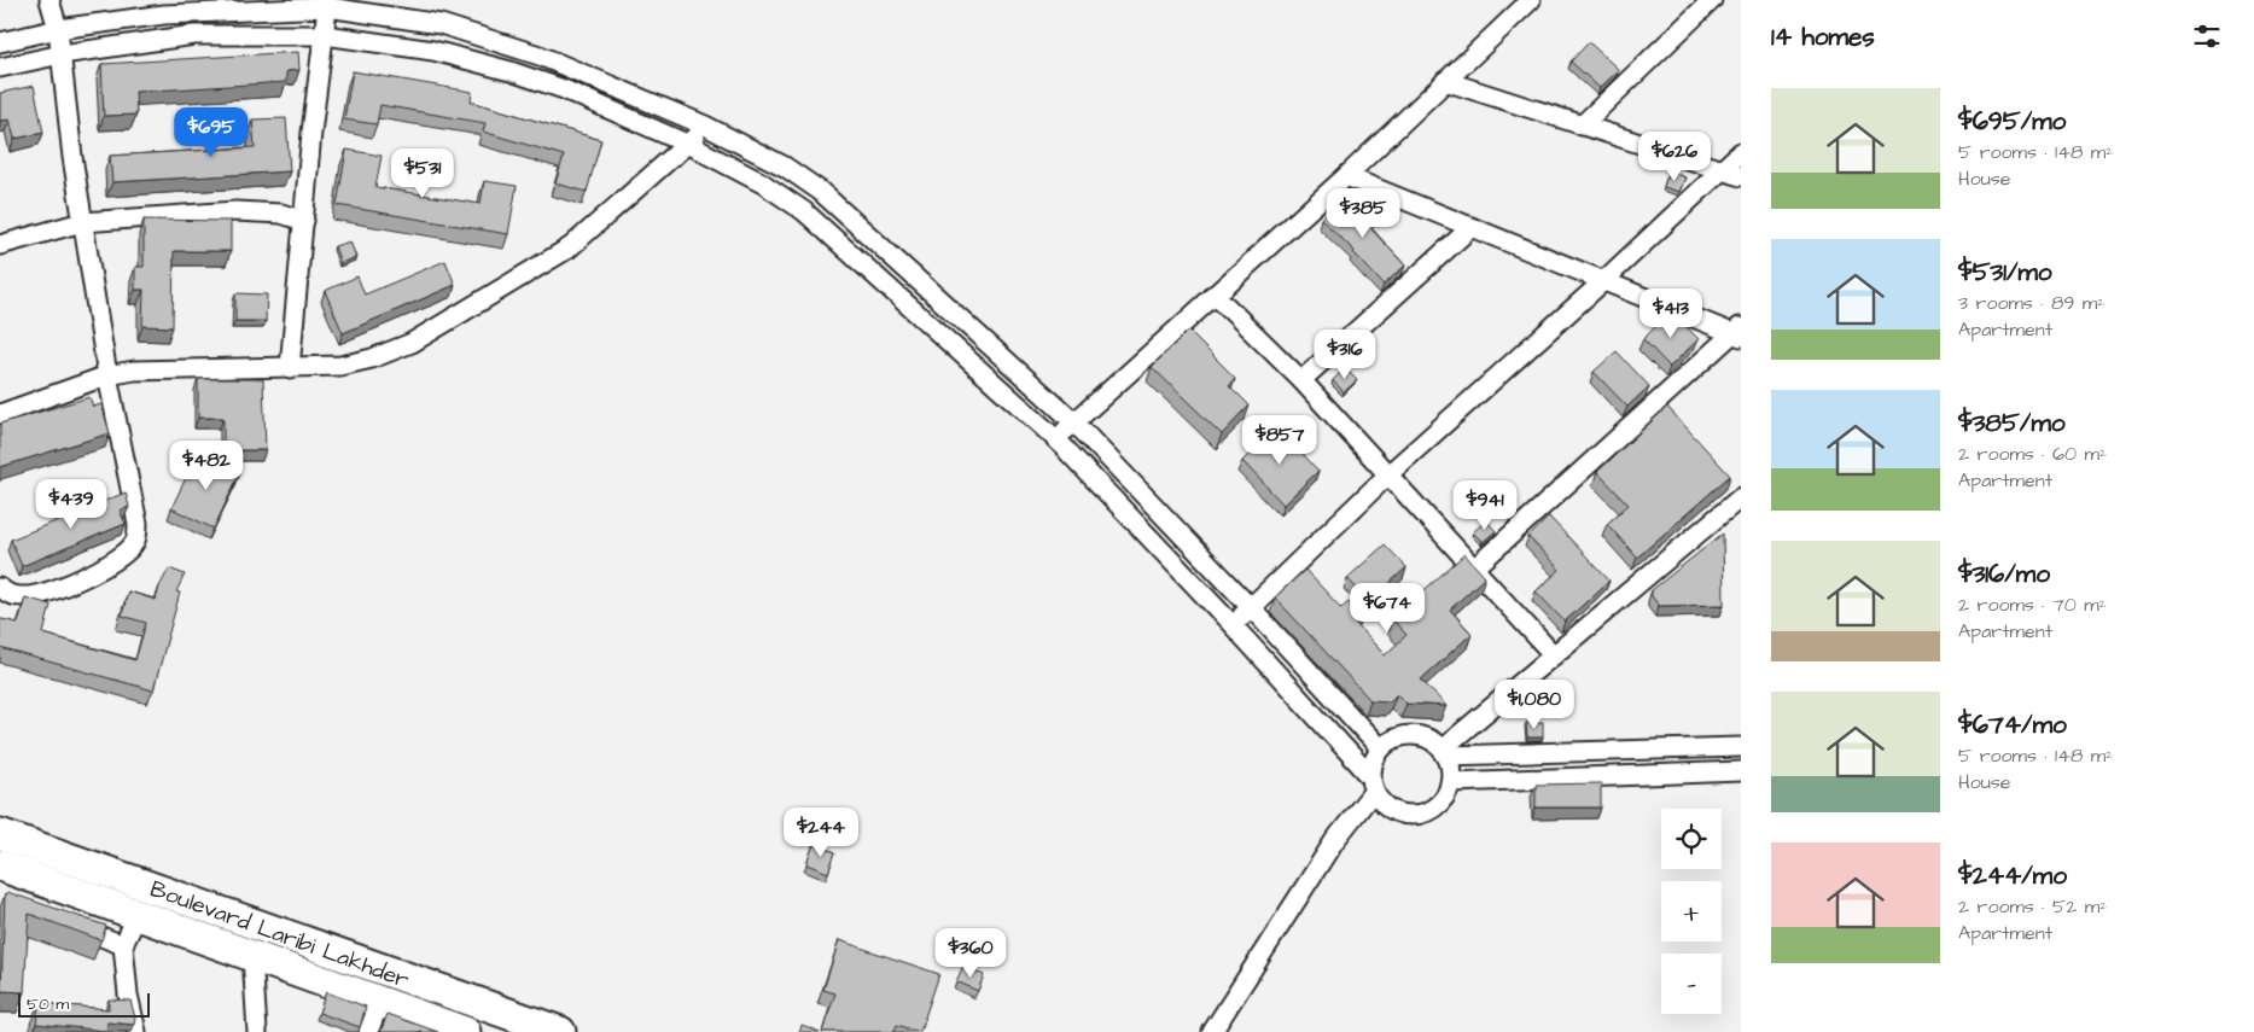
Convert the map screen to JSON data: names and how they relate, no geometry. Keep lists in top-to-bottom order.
{
  "streets": {
    "main road": ["Boulevard Laribi Lakhder"]
  },
  "scale_bar": "50 m",
  "page": {
    "heading": "14 homes",
    "list": [
      {
        "name": "$695/mo",
        "note": "5 rooms · 148 m² · House"
      },
      {
        "name": "$531/mo",
        "note": "3 rooms · 89 m² · Apartment"
      },
      {
        "name": "$385/mo",
        "note": "2 rooms · 60 m² · Apartment"
      },
      {
        "name": "$316/mo",
        "note": "2 rooms · 70 m² · Apartment"
      },
      {
        "name": "$674/mo",
        "note": "5 rooms · 148 m² · House"
      },
      {
        "name": "$244/mo",
        "note": "2 rooms · 52 m² · Apartment"
      }
    ],
    "price": [
      "$695",
      "$626",
      "$531",
      "$385",
      "$413",
      "$316",
      "$857",
      "$482",
      "$439",
      "$941",
      "$674",
      "$1,080",
      "$244",
      "$360"
    ],
    "map_buttons": ["+", "−"],
    "scale": "50 m"
  }
}
